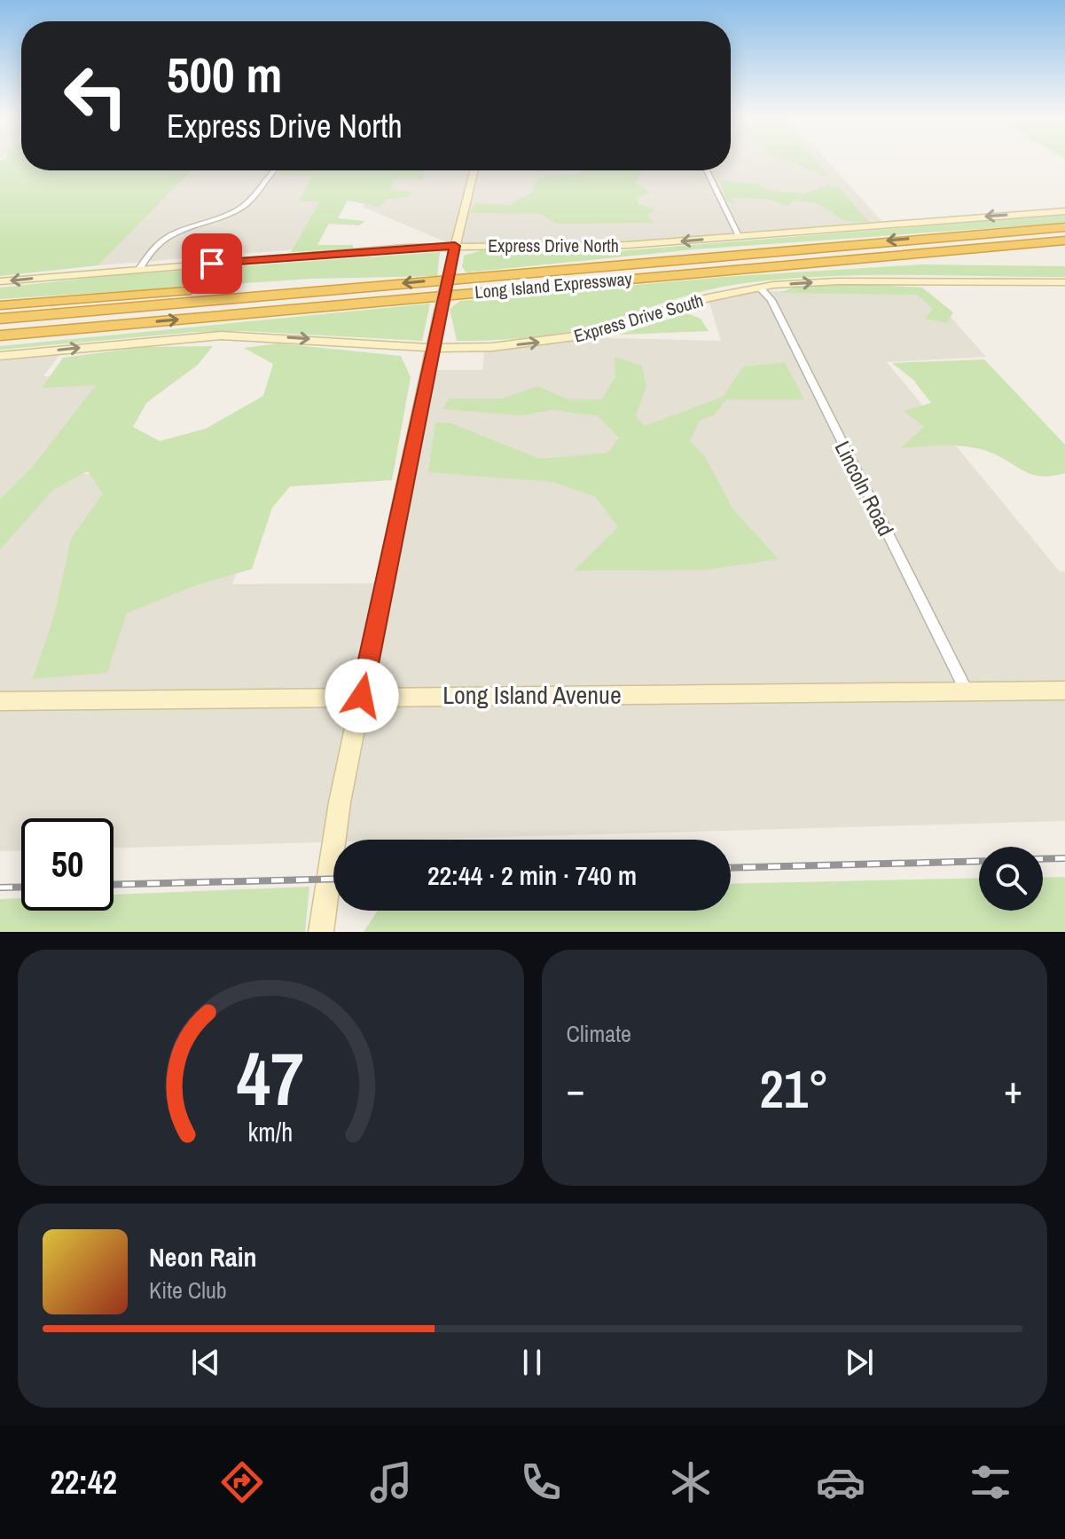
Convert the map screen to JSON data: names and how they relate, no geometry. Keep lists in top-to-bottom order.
{
  "streets": {
    "highway": ["Long Island Expressway"],
    "main road": ["Express Drive North", "Express Drive South", "Long Island Avenue"],
    "street": ["Lincoln Road"]
  },
  "crossings": [
    ["Express Drive South", "Lincoln Road"],
    ["Lincoln Road", "Long Island Avenue"]
  ],
  "one_way": ["Express Drive North", "Express Drive South"],
  "page": {
    "turn": ["500 m", "Express Drive North"],
    "limit": "50",
    "trip": "22:44 · 2 min · 740 m",
    "tile": "Climate",
    "heat": ["−", "21°", "+"],
    "song": ["Neon Rain", "Kite Club"],
    "tabs": "22:42",
    "gauge": ["47", "km/h"]
  }
}
